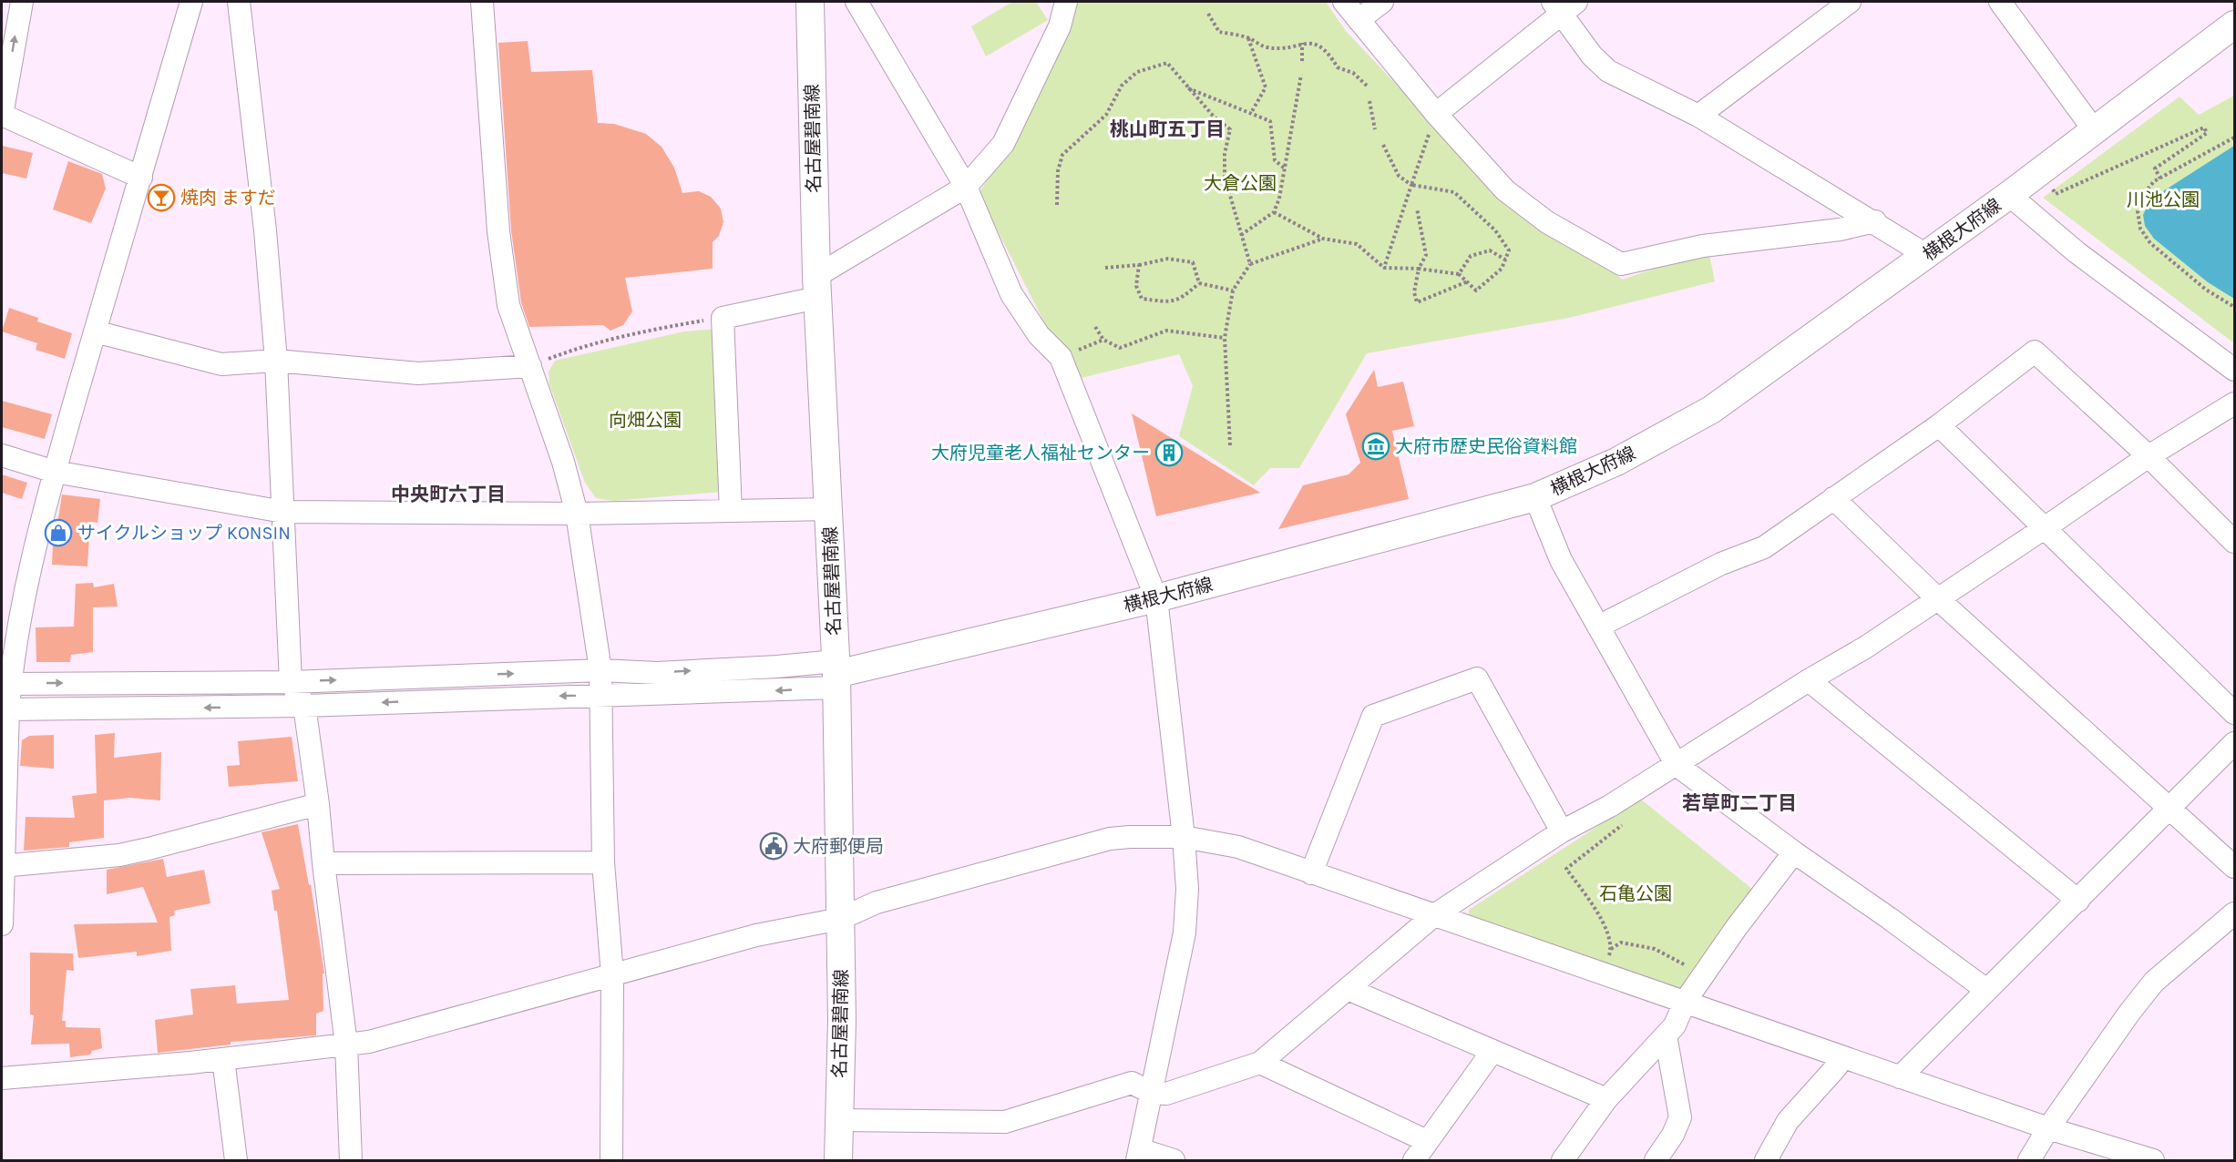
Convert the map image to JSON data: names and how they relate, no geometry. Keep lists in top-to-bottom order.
{
  "streets": {
    "main road": ["名古屋碧南線", "横根大府線"]
  },
  "crossings": [
    ["名古屋碧南線", "横根大府線"]
  ],
  "districts": ["桃山町五丁目", "中央町六丁目", "若草町二丁目"],
  "parks": [
    "大倉公園",
    "川池公園",
    "向畑公園",
    "石亀公園"
  ],
  "places": {
    "bar": ["焼肉 ますだ"],
    "museum": ["大府市歴史民俗資料館"],
    "building": ["大府児童老人福祉センター"],
    "shop": ["サイクルショップ KONSIN"],
    "public building": ["大府郵便局"]
  }
}
